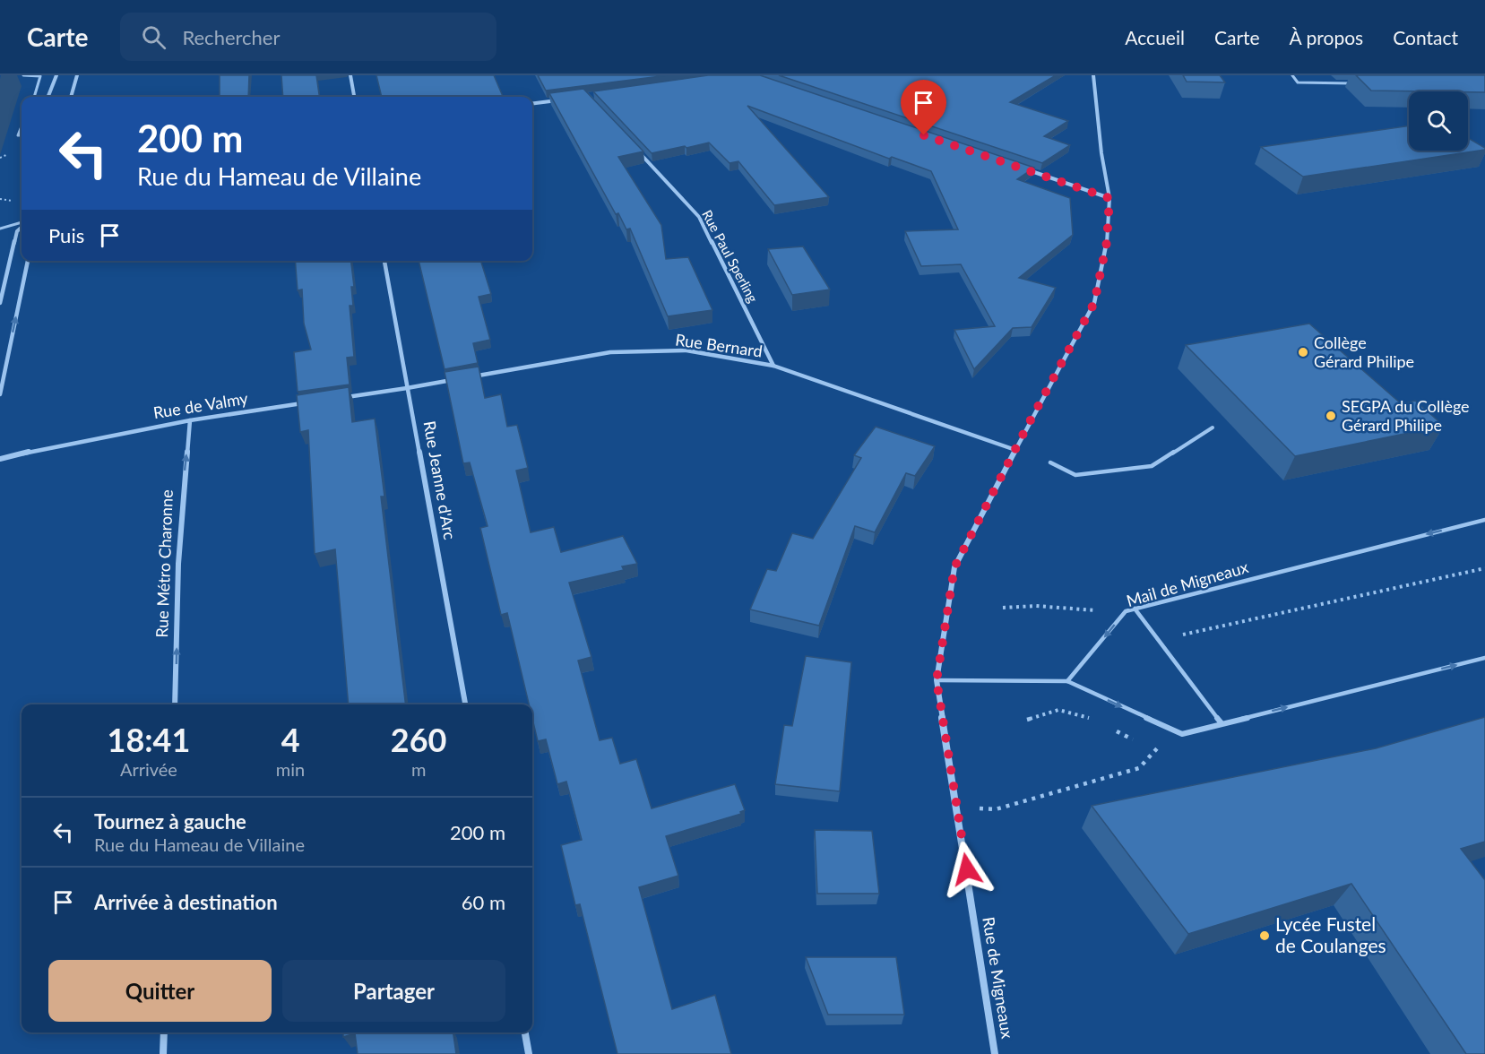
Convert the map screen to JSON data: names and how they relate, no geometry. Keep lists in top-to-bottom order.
{
  "streets": {
    "street": [
      "Rue Paul Sperling",
      "Rue Bernard",
      "Rue de Valmy",
      "Rue Jeanne d'Arc",
      "Rue Métro Charonne",
      "Rue de Migneaux"
    ],
    "lane": ["Mail de Migneaux"]
  },
  "crossings": [
    ["Rue Paul Sperling", "Rue Bernard"],
    ["Rue Bernard", "Rue de Migneaux"],
    ["Rue de Valmy", "Rue Métro Charonne"]
  ],
  "one_way": ["Rue Métro Charonne", "Mail de Migneaux"],
  "places": ["Collège Gérard Philipe", "SEGPA du Collège Gérard Philipe", "Lycée Fustel de Coulanges"],
  "page": {
    "header": "Carte",
    "search": "Rechercher",
    "nav": [
      "Accueil",
      "Carte",
      "À propos",
      "Contact"
    ],
    "turn": ["200 m", "Rue du Hameau de Villaine"],
    "then": "Puis",
    "eta": [
      "18:41",
      "Arrivée",
      "4",
      "min",
      "260",
      "m"
    ],
    "list": [
      {
        "name": "Tournez à gauche",
        "note": "Rue du Hameau de Villaine",
        "value": "200 m"
      },
      {
        "name": "Arrivée à destination",
        "value": "60 m"
      }
    ],
    "buttons": ["Quitter", "Partager"]
  }
}
